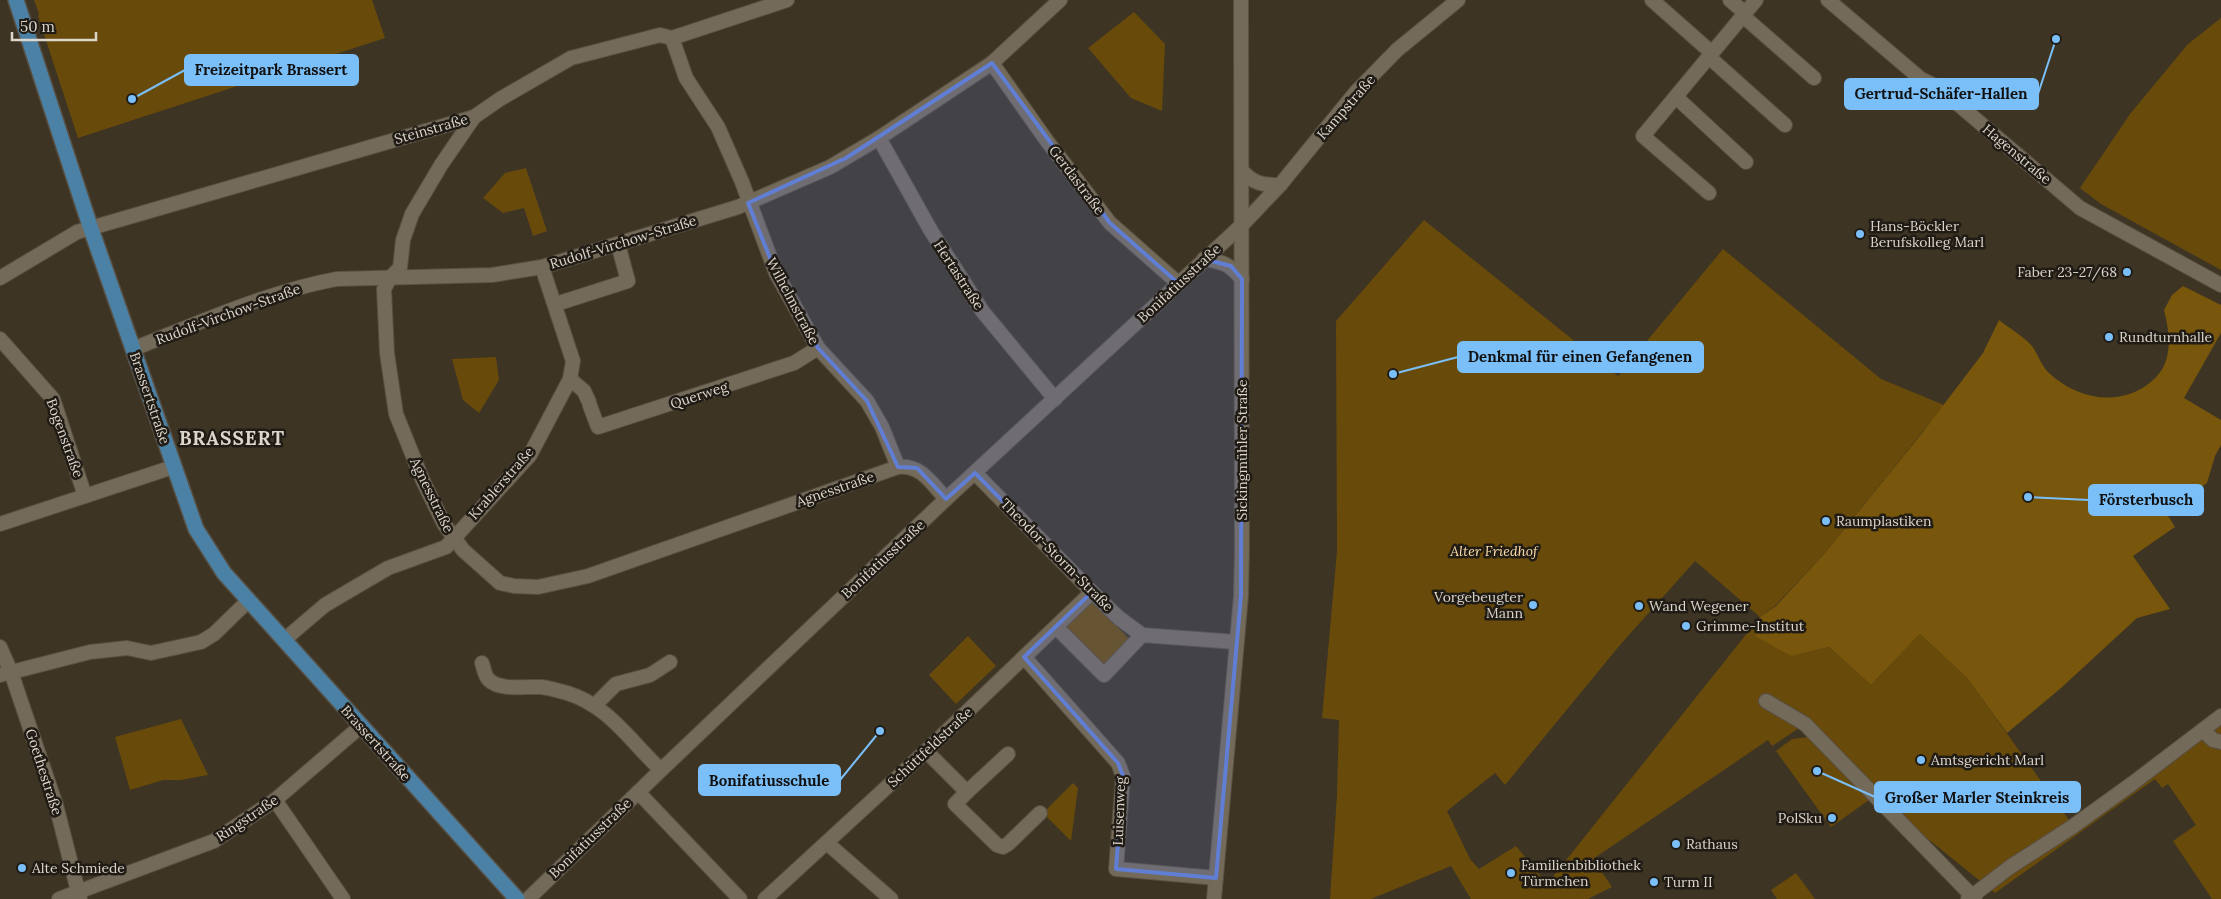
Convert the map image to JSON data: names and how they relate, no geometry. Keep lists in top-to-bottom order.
{
  "streets": {
    "main road": ["Brassertstraße"],
    "street": [
      "Kampstraße",
      "Steinstraße",
      "Hagenstraße",
      "Gerdastraße",
      "Rudolf-Virchow-Straße",
      "Hertastraße",
      "Bonifatiusstraße",
      "Wilhelmstraße",
      "Querweg",
      "Bogenstraße",
      "Sickingmühler Straße",
      "Krablerstraße",
      "Agnesstraße",
      "Theodor-Storm-Straße",
      "Schüttfeldstraße",
      "Goethestraße",
      "Luisenweg",
      "Ringstraße"
    ]
  },
  "crossings": [
    ["Kampstraße", "Bonifatiusstraße"],
    ["Kampstraße", "Sickingmühler Straße"],
    ["Steinstraße", "Wilhelmstraße"],
    ["Steinstraße", "Brassertstraße"],
    ["Steinstraße", "Agnesstraße"],
    ["Gerdastraße", "Rudolf-Virchow-Straße"],
    ["Gerdastraße", "Bonifatiusstraße"],
    ["Rudolf-Virchow-Straße", "Hertastraße"],
    ["Rudolf-Virchow-Straße", "Wilhelmstraße"],
    ["Rudolf-Virchow-Straße", "Brassertstraße"],
    ["Rudolf-Virchow-Straße", "Krablerstraße"],
    ["Rudolf-Virchow-Straße", "Agnesstraße"],
    ["Hertastraße", "Bonifatiusstraße"],
    ["Bonifatiusstraße", "Sickingmühler Straße"],
    ["Bonifatiusstraße", "Theodor-Storm-Straße"],
    ["Wilhelmstraße", "Querweg"],
    ["Wilhelmstraße", "Agnesstraße"],
    ["Querweg", "Krablerstraße"],
    ["Brassertstraße", "Krablerstraße"],
    ["Brassertstraße", "Ringstraße"],
    ["Sickingmühler Straße", "Luisenweg"],
    ["Krablerstraße", "Agnesstraße"],
    ["Theodor-Storm-Straße", "Schüttfeldstraße"],
    ["Schüttfeldstraße", "Luisenweg"],
    ["Goethestraße", "Ringstraße"]
  ],
  "districts": ["BRASSERT"],
  "parks": ["Alter Friedhof"],
  "places": [
    "Gertrud-Schäfer-Hallen",
    "Freizeitpark Brassert",
    "Hans-Böckler Berufskolleg Marl",
    "Faber 23-27/68",
    "Rundturnhalle",
    "Denkmal für einen Gefangenen",
    "Försterbusch",
    "Raumplastiken",
    "Vorgebeugter Mann",
    "Wand Wegener",
    "Grimme-Institut",
    "Bonifatiusschule",
    "Amtsgericht Marl",
    "Großer Marler Steinkreis",
    "PolSku",
    "Rathaus",
    "Alte Schmiede",
    "Familienbibliothek Türmchen",
    "Turm II"
  ],
  "scale_bar": "50 m"
}
